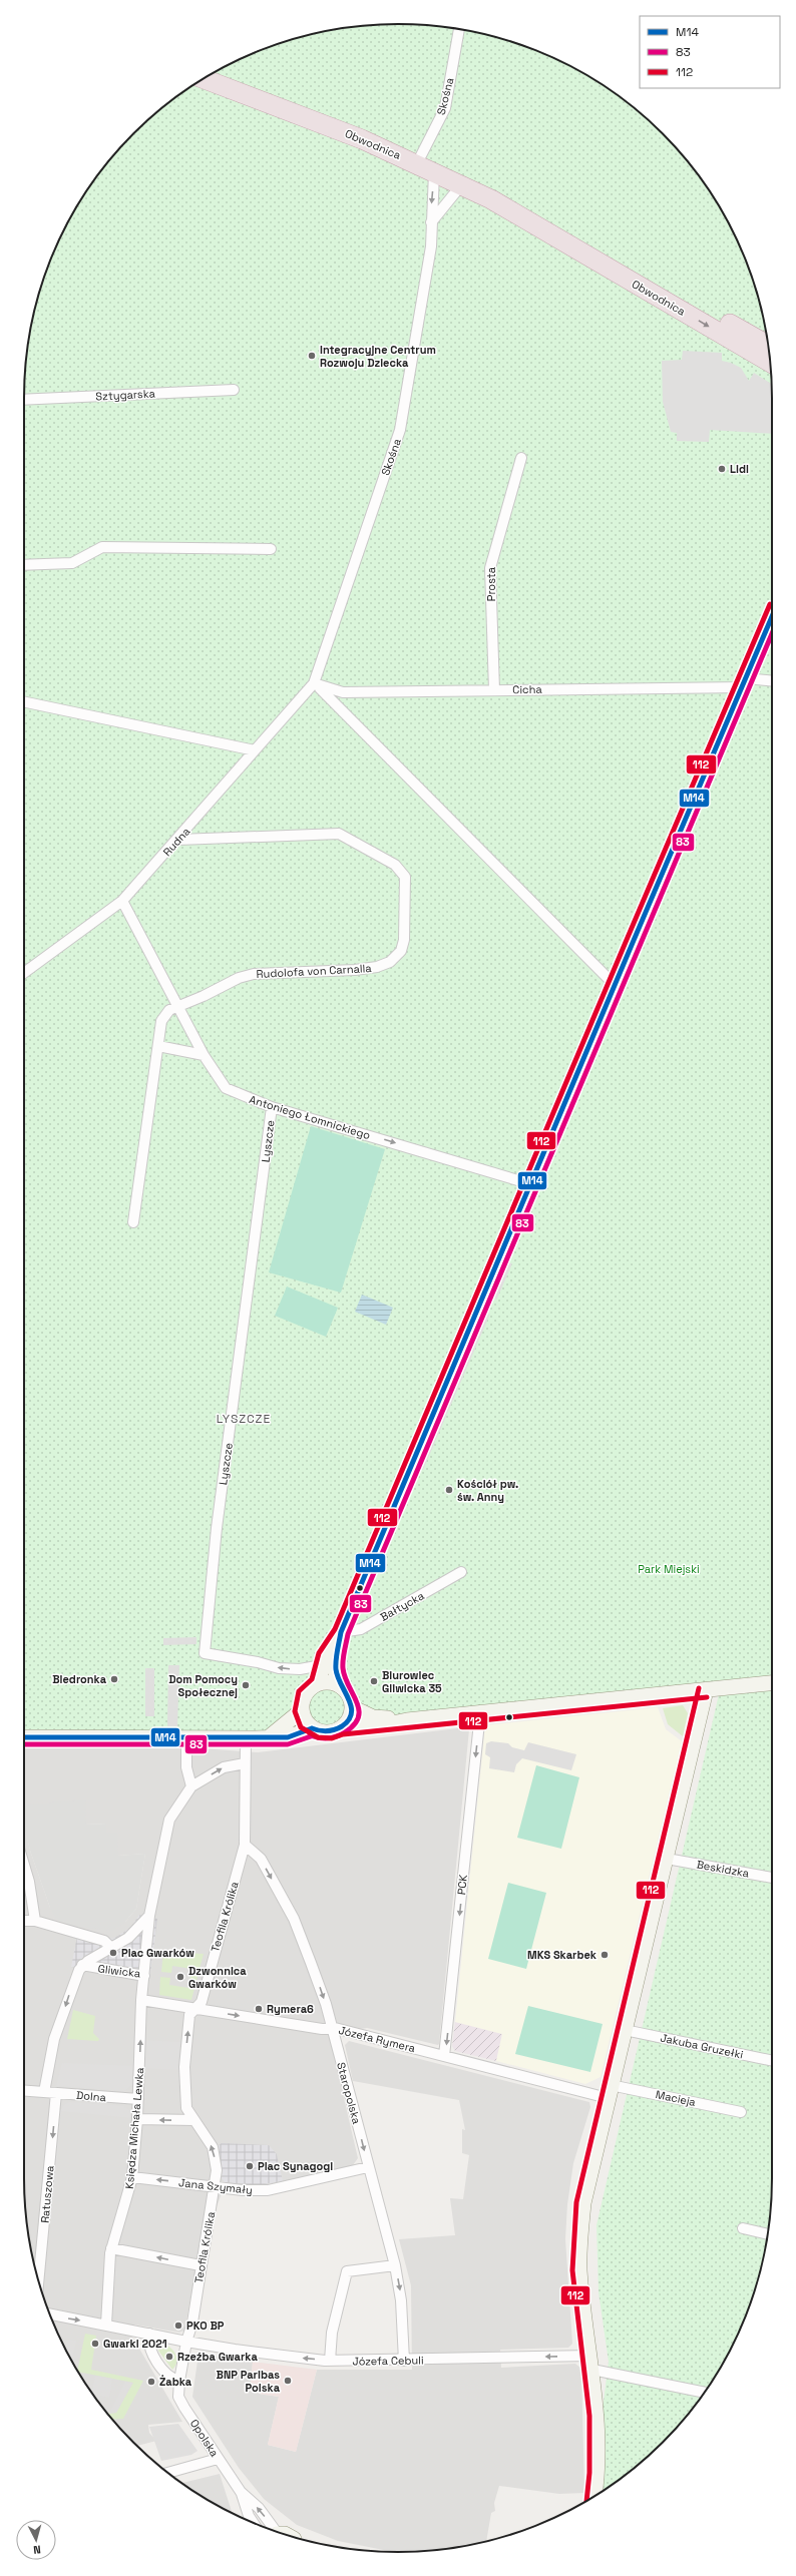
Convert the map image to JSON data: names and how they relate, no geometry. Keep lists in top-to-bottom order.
{
  "streets": {
    "highway": ["Obwodnica"],
    "street": [
      "Skośna",
      "Sztygarska",
      "Prosta",
      "Cicha",
      "Rudna",
      "Rudolofa von Carnalla",
      "Antoniego Łomnickiego",
      "Lyszcze",
      "Bałtycka",
      "Beskidzka",
      "PCK",
      "Teofila Królika",
      "Gliwicka",
      "Józefa Rymera",
      "Jakuba Gruzełki",
      "Staropolska",
      "Dolna",
      "Macieja",
      "Księdza Michała Lewka",
      "Jana Szymały",
      "Ratuszowa",
      "Józefa Cebuli",
      "Opolska"
    ]
  },
  "crossings": [
    ["Skośna", "Obwodnica"],
    ["Skośna", "Cicha"],
    ["Skośna", "Rudna"],
    ["Prosta", "Cicha"],
    ["Cicha", "Rudna"],
    ["Rudna", "Rudolofa von Carnalla"],
    ["Rudna", "Antoniego Łomnickiego"],
    ["Rudolofa von Carnalla", "Antoniego Łomnickiego"],
    ["Antoniego Łomnickiego", "Lyszcze"],
    ["PCK", "Józefa Rymera"],
    ["Teofila Królika", "Gliwicka"],
    ["Teofila Królika", "Józefa Rymera"],
    ["Teofila Królika", "Staropolska"],
    ["Teofila Królika", "Jana Szymały"],
    ["Teofila Królika", "Józefa Cebuli"],
    ["Teofila Królika", "Opolska"],
    ["Gliwicka", "Dolna"],
    ["Gliwicka", "Księdza Michała Lewka"],
    ["Józefa Rymera", "Staropolska"],
    ["Józefa Rymera", "Macieja"],
    ["Józefa Rymera", "Księdza Michała Lewka"],
    ["Staropolska", "Jana Szymały"],
    ["Staropolska", "Józefa Cebuli"],
    ["Dolna", "Księdza Michała Lewka"],
    ["Dolna", "Ratuszowa"],
    ["Księdza Michała Lewka", "Jana Szymały"],
    ["Józefa Cebuli", "Opolska"]
  ],
  "one_way": [
    "Antoniego Łomnickiego",
    "Lyszcze",
    "PCK",
    "Staropolska",
    "Ratuszowa",
    "Józefa Cebuli"
  ],
  "districts": ["LYSZCZE"],
  "parks": ["Park Miejski"],
  "places": [
    "Integracyjne Centrum Rozwoju Dziecka",
    "Lidl",
    "Kościół pw. św. Anny",
    "Biedronka",
    "Biurowiec Gliwicka 35",
    "Dom Pomocy Społecznej",
    "Plac Gwarków",
    "MKS Skarbek",
    "Dzwonnica Gwarków",
    "Rymera6",
    "Plac Synagogi",
    "PKO BP",
    "Gwarki 2021",
    "Rzeźba Gwarka",
    "BNP Paribas Polska",
    "Żabka"
  ],
  "lines": ["transit line 112", "transit line M14", "transit line 83"],
  "legend": ["M14", "83", "112"],
  "north": "bottom"
}
